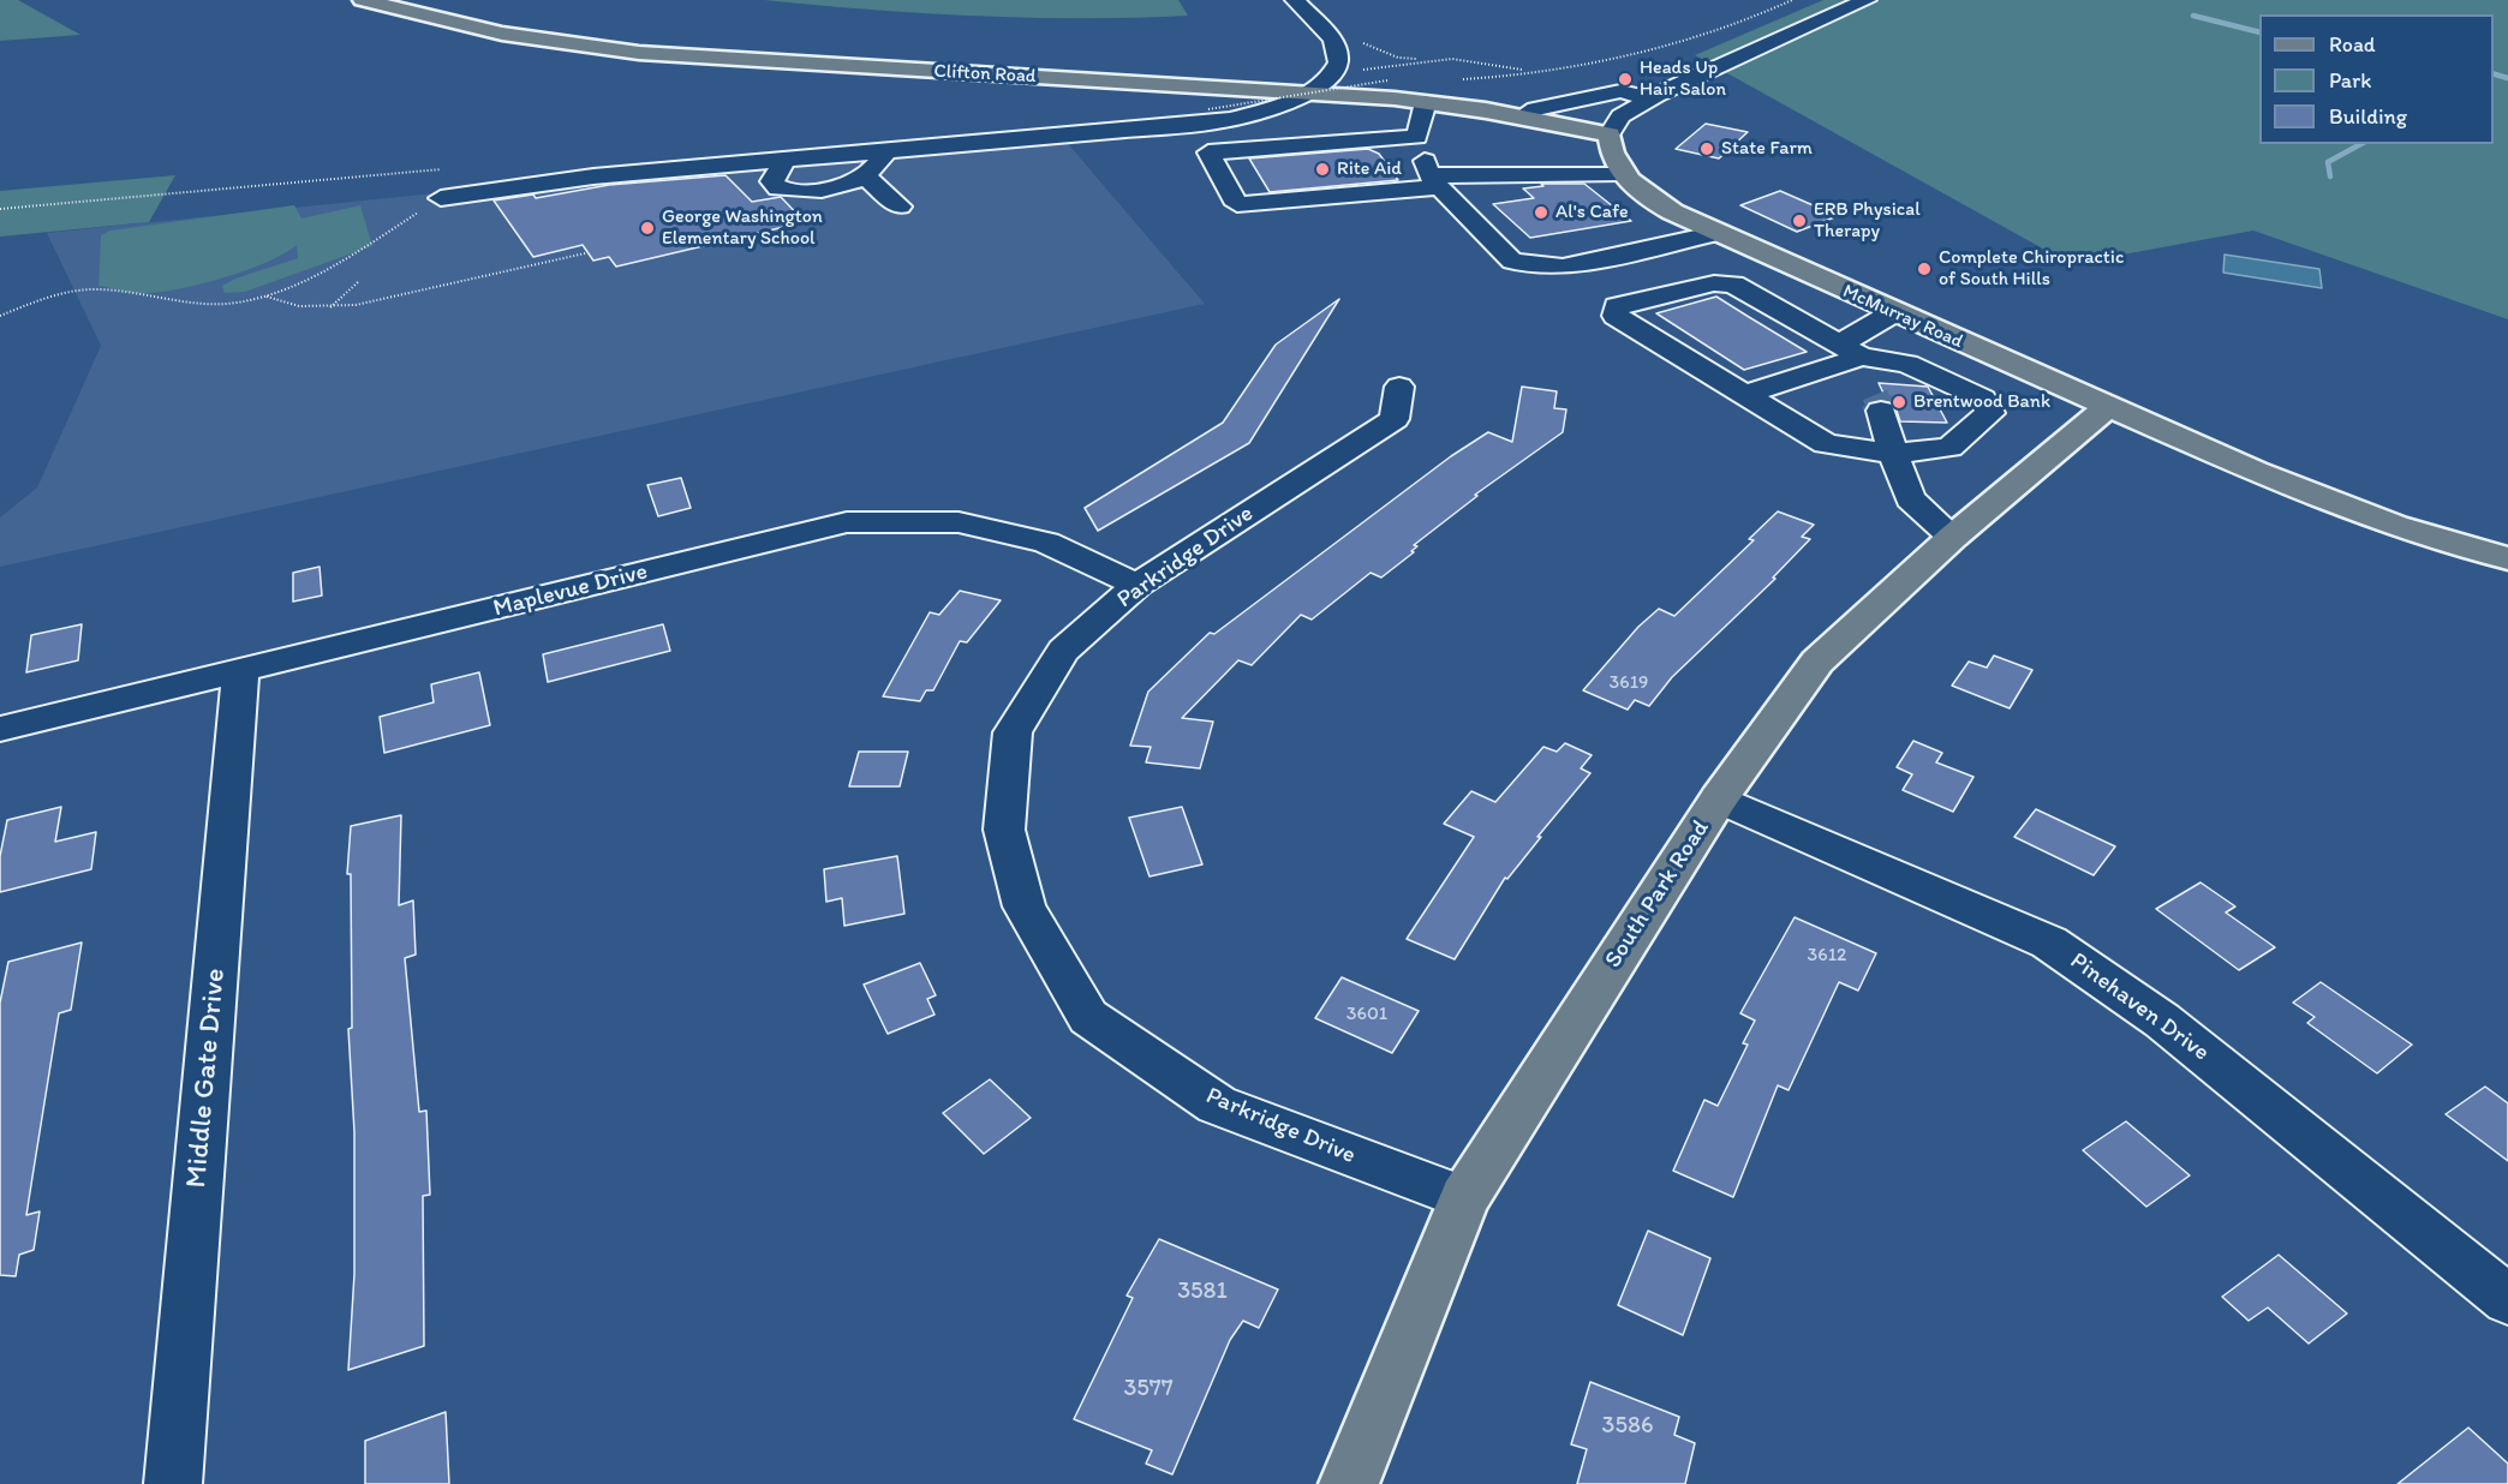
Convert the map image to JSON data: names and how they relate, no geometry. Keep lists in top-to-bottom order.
{
  "streets": {
    "main road": ["Clifton Road", "McMurray Road", "South Park Road"],
    "street": [
      "Parkridge Drive",
      "Maplevue Drive",
      "Pinehaven Drive",
      "Middle Gate Drive"
    ]
  },
  "crossings": [
    ["McMurray Road", "South Park Road"],
    ["Parkridge Drive", "Maplevue Drive"],
    ["Parkridge Drive", "South Park Road"],
    ["Maplevue Drive", "Middle Gate Drive"],
    ["South Park Road", "Pinehaven Drive"]
  ],
  "places": [
    "Heads Up Hair Salon",
    "State Farm",
    "Rite Aid",
    "Al's Cafe",
    "ERB Physical Therapy",
    "George Washington Elementary School",
    "Complete Chiropractic of South Hills",
    "Brentwood Bank"
  ],
  "house_numbers": [
    "3619",
    "3612",
    "3601",
    "3581",
    "3577",
    "3586"
  ],
  "legend": ["Road", "Park", "Building"]
}
